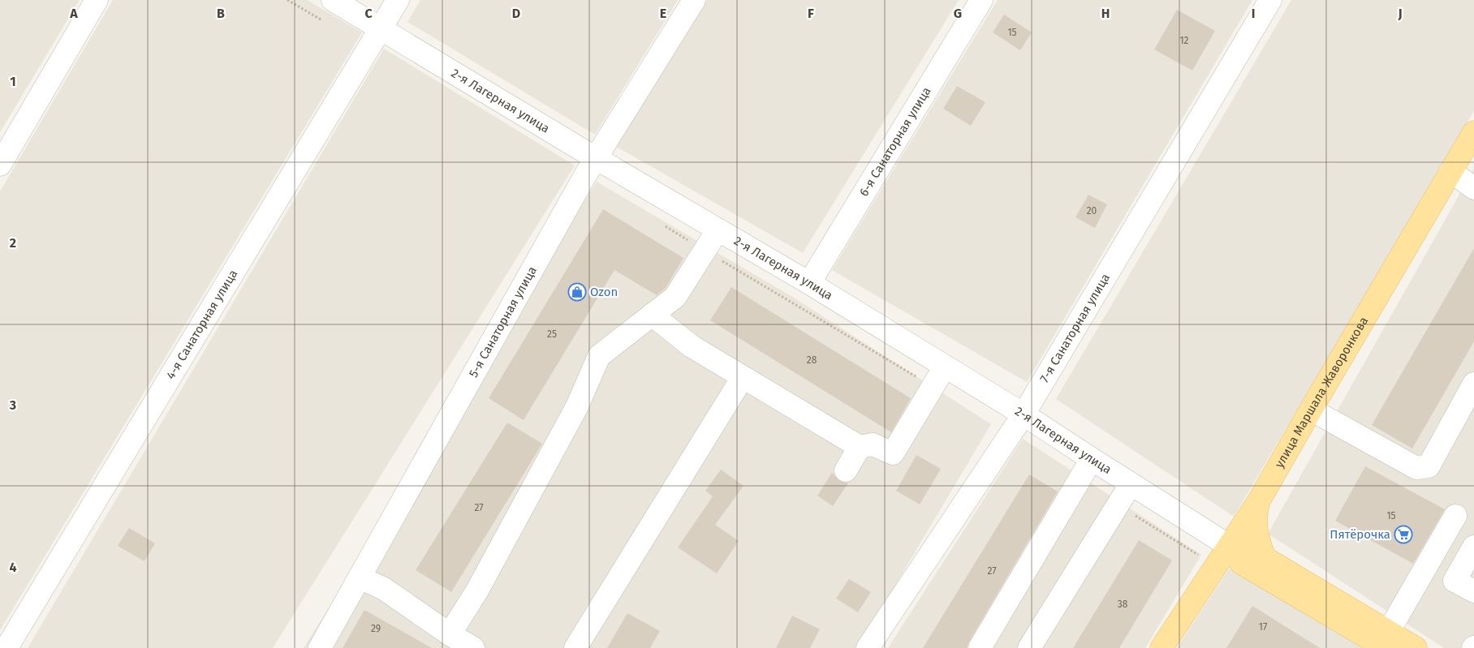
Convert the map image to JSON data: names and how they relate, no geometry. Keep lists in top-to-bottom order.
{
  "streets": {
    "main road": ["улица Маршала Жаворонкова"],
    "street": [
      "2-я Лагерная улица",
      "6-я Санаторная улица",
      "5-я Санаторная улица",
      "4-я Санаторная улица",
      "7-я Санаторная улица"
    ]
  },
  "crossings": [
    ["2-я Лагерная улица", "6-я Санаторная улица"],
    ["2-я Лагерная улица", "5-я Санаторная улица"],
    ["2-я Лагерная улица", "4-я Санаторная улица"],
    ["2-я Лагерная улица", "7-я Санаторная улица"],
    ["2-я Лагерная улица", "улица Маршала Жаворонкова"]
  ],
  "places": {
    "shop": ["Ozon"],
    "supermarket": ["Пятёрочка"]
  },
  "house_numbers": [
    "15",
    "12",
    "20",
    "25",
    "28",
    "27",
    "15",
    "27",
    "38",
    "17",
    "29"
  ],
  "grid": {
    "columns": [
      "A",
      "B",
      "C",
      "D",
      "E",
      "F",
      "G",
      "H",
      "I",
      "J"
    ],
    "rows": [
      "1",
      "2",
      "3",
      "4"
    ]
  }
}
